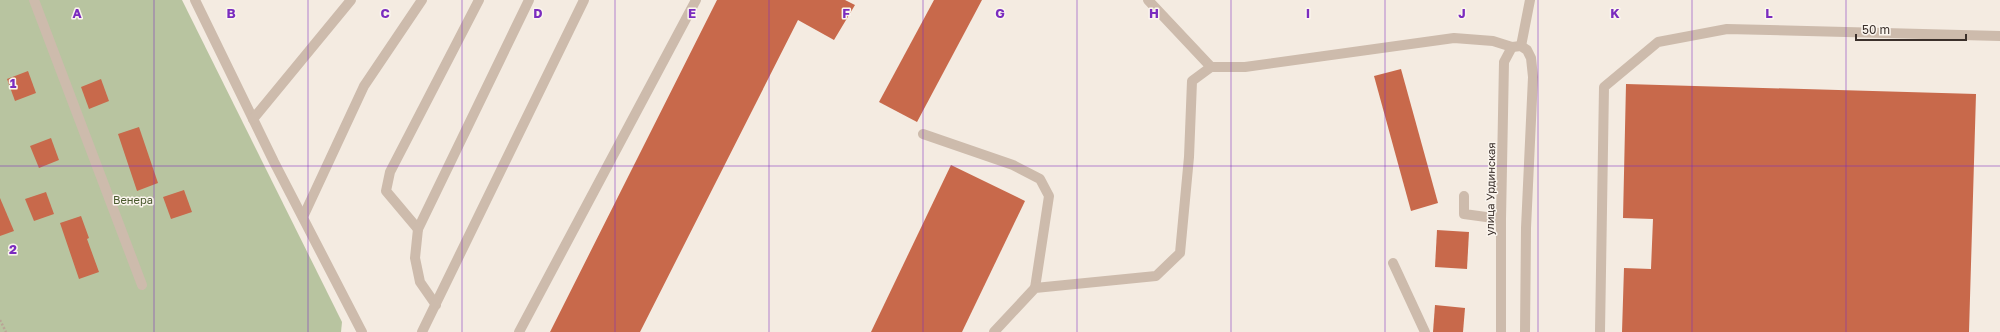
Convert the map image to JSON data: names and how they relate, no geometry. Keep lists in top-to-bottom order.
{
  "streets": {
    "street": ["улица Урдинская"]
  },
  "parks": ["Венера"],
  "scale_bar": "50 m",
  "grid": {
    "columns": [
      "A",
      "B",
      "C",
      "D",
      "E",
      "F",
      "G",
      "H",
      "I",
      "J",
      "K",
      "L"
    ],
    "rows": ["1", "2"]
  }
}
